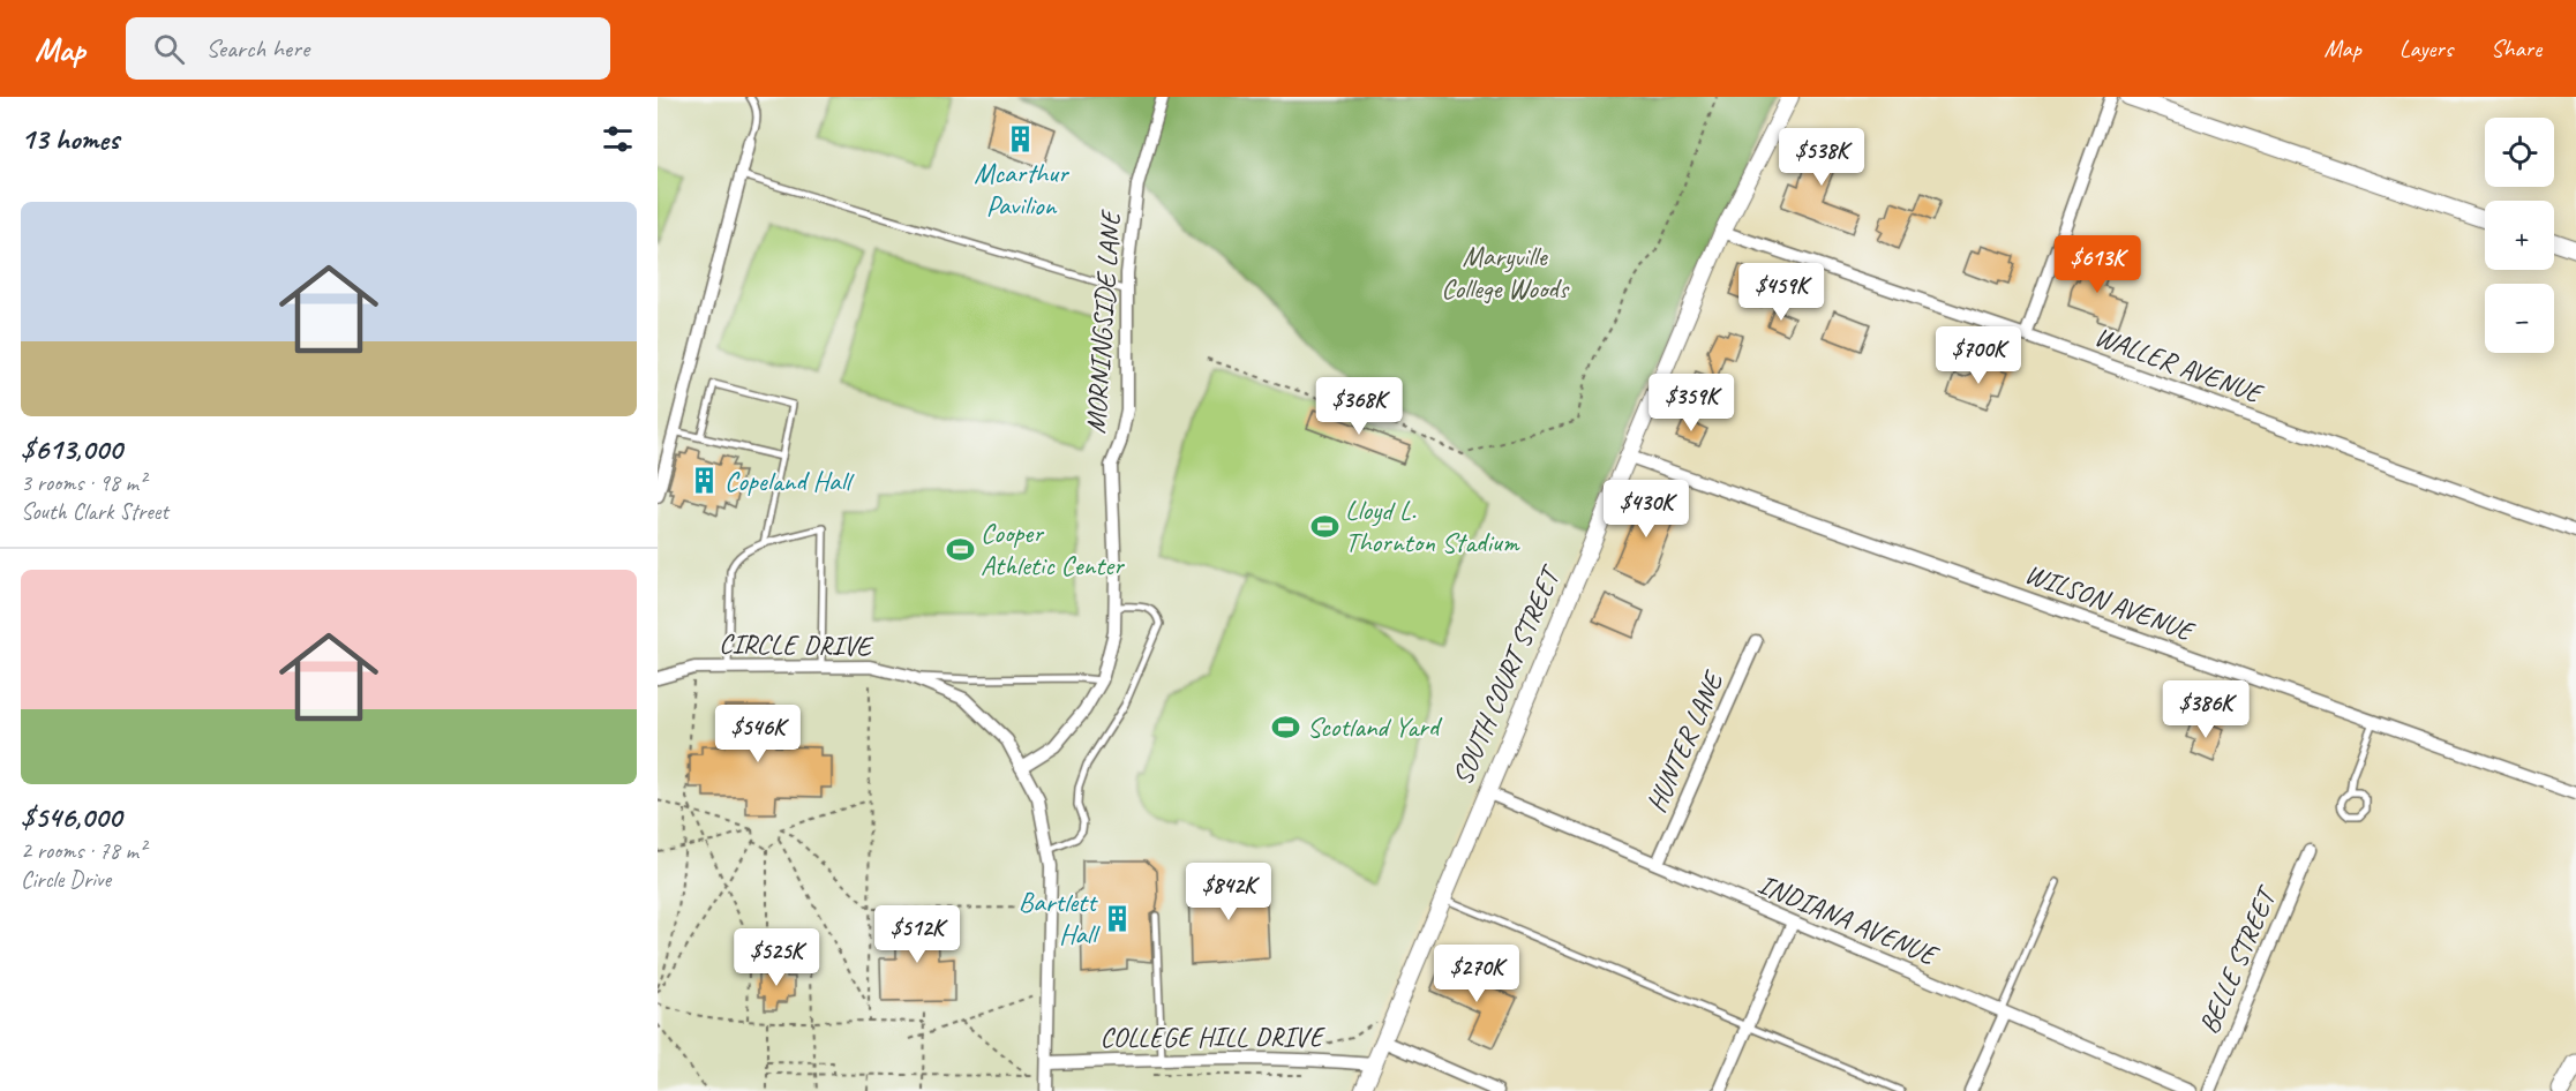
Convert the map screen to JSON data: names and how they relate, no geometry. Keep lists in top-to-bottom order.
{
  "streets": {
    "street": [
      "MORNINGSIDE LANE",
      "WALLER AVENUE",
      "WILSON AVENUE",
      "CIRCLE DRIVE",
      "SOUTH COURT STREET",
      "HUNTER LANE",
      "INDIANA AVENUE",
      "BELLE STREET",
      "COLLEGE HILL DRIVE"
    ]
  },
  "crossings": [
    ["MORNINGSIDE LANE", "CIRCLE DRIVE"],
    ["WALLER AVENUE", "SOUTH COURT STREET"],
    ["WILSON AVENUE", "SOUTH COURT STREET"],
    ["CIRCLE DRIVE", "COLLEGE HILL DRIVE"],
    ["SOUTH COURT STREET", "INDIANA AVENUE"],
    ["SOUTH COURT STREET", "COLLEGE HILL DRIVE"],
    ["HUNTER LANE", "INDIANA AVENUE"]
  ],
  "parks": ["Maryville College Woods"],
  "places": {
    "building": ["Mcarthur Pavilion", "Copeland Hall", "Bartlett Hall"],
    "sports": ["Lloyd L. Thornton Stadium", "Cooper Athletic Center", "Scotland Yard"]
  },
  "page": {
    "header": "Map",
    "search": "Search here",
    "nav": ["Map", "Layers", "Share"],
    "heading": "13 homes",
    "map_buttons": ["+", "−"],
    "price": [
      "$538K",
      "$613K",
      "$459K",
      "$700K",
      "$359K",
      "$368K",
      "$430K",
      "$386K",
      "$546K",
      "$842K",
      "$512K",
      "$525K",
      "$270K"
    ],
    "list": [
      {
        "name": "$613,000",
        "note": "3 rooms · 98 m² · South Clark Street"
      },
      {
        "name": "$546,000",
        "note": "2 rooms · 78 m² · Circle Drive"
      }
    ]
  }
}
